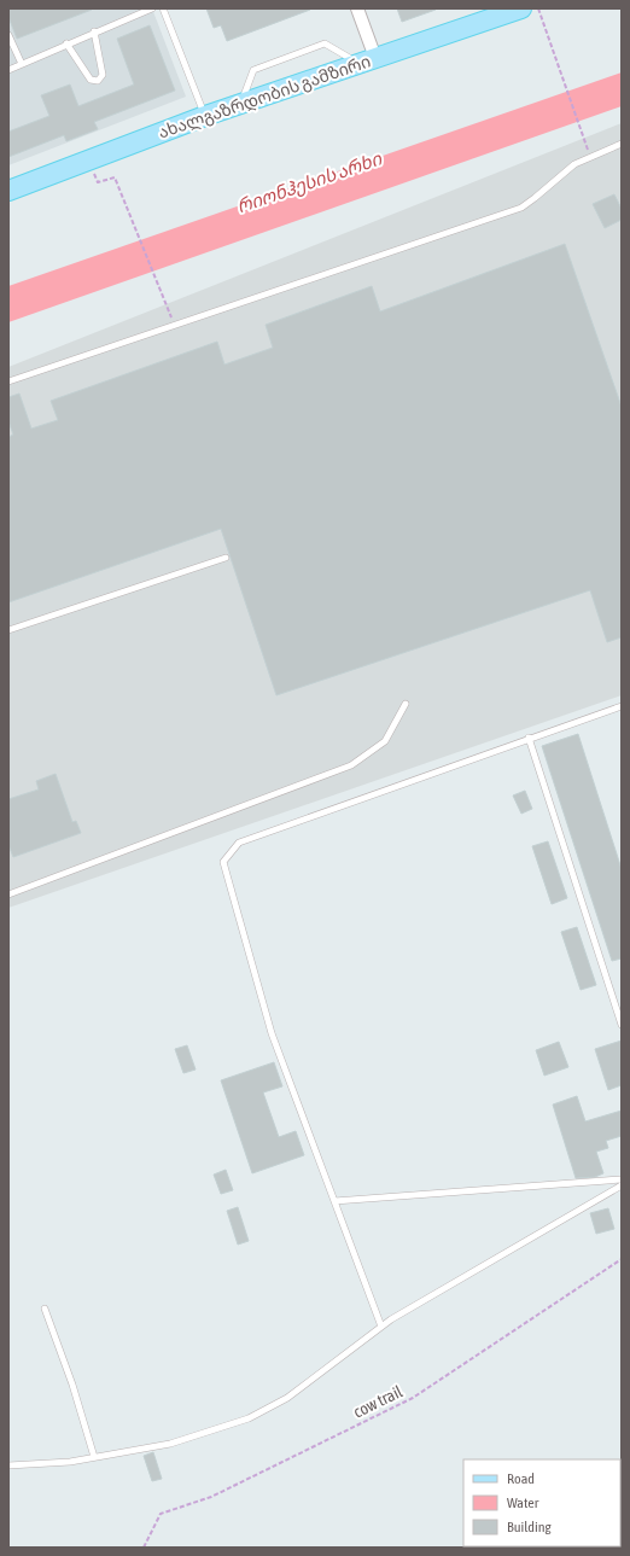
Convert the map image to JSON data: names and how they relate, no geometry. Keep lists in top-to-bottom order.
{
  "streets": {
    "main road": ["ახალგაზრდობის გამზირი"],
    "path": ["cow trail"]
  },
  "water": ["რიონჰესის არხი"],
  "legend": ["Road", "Water", "Building"]
}
